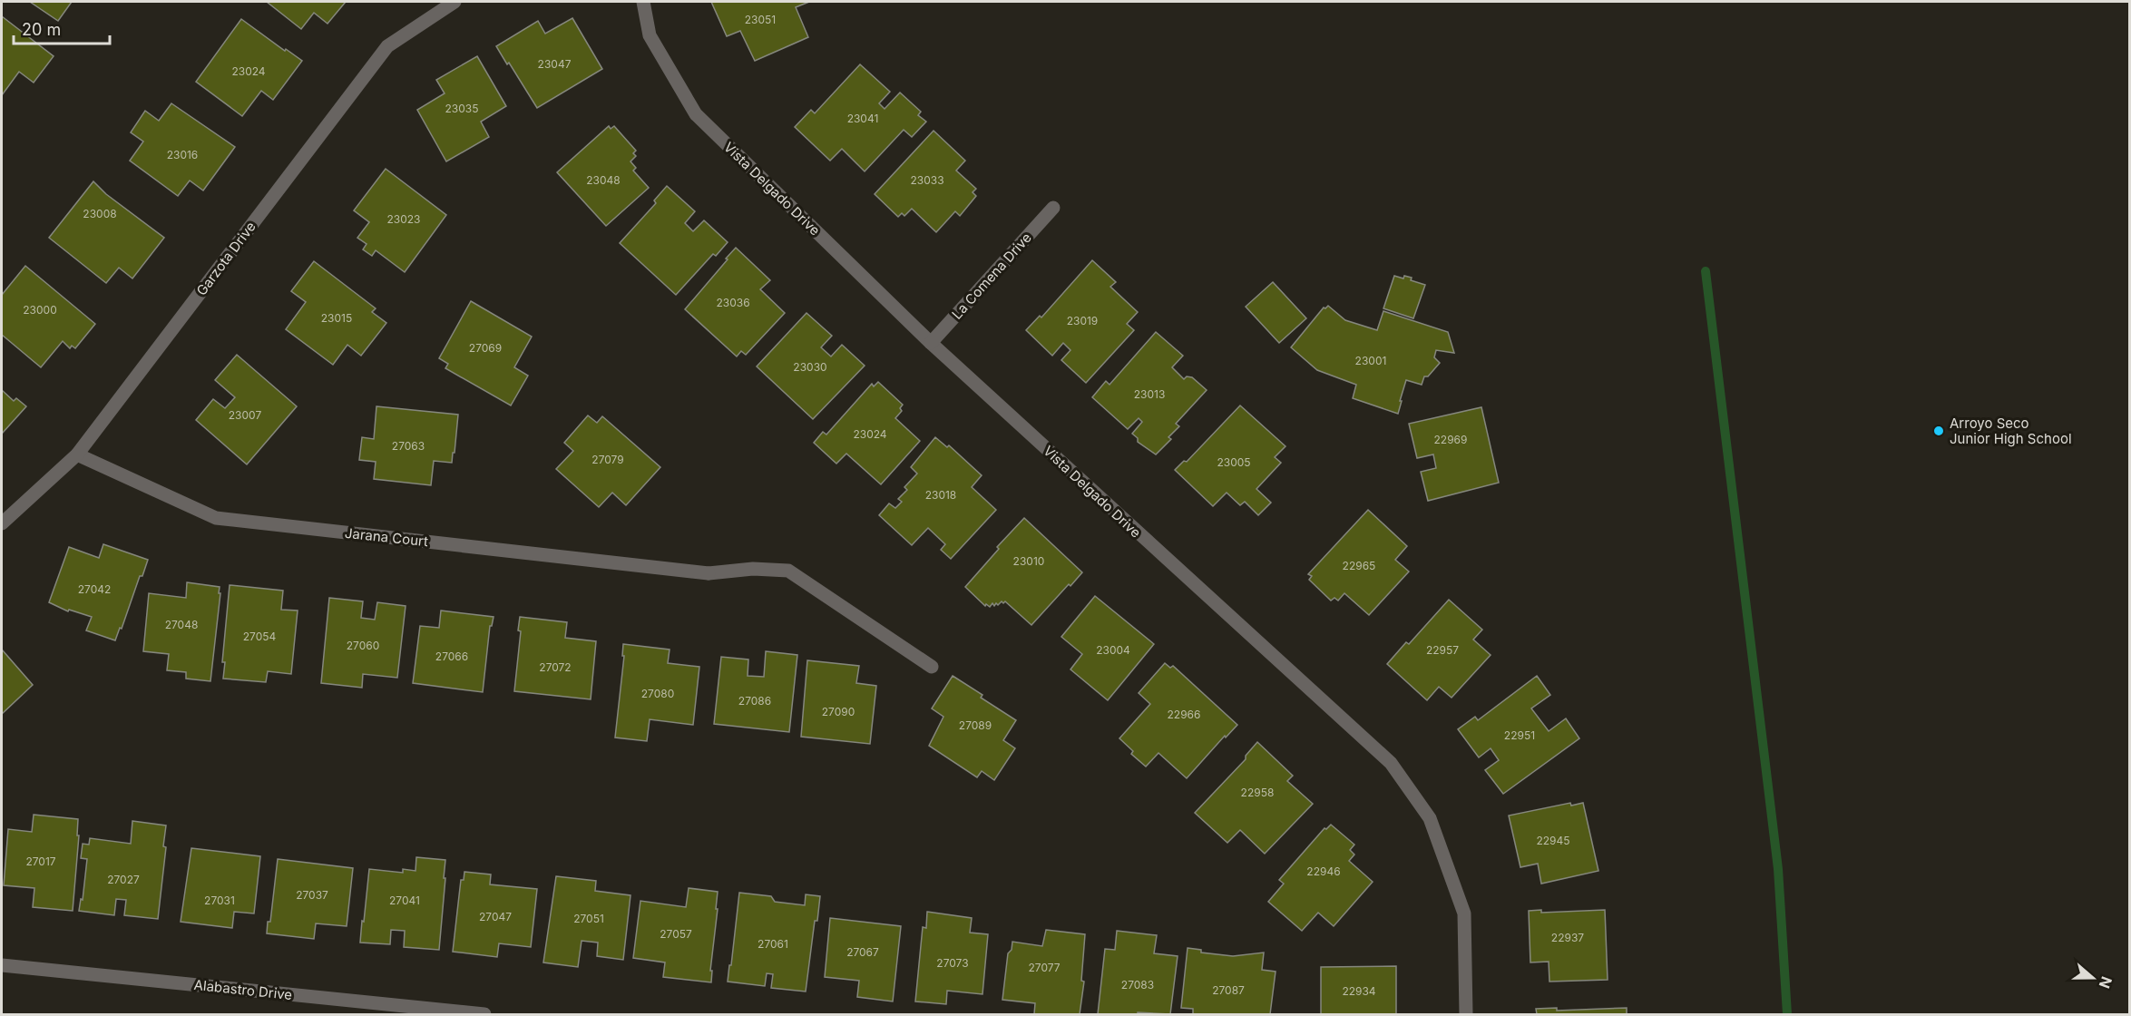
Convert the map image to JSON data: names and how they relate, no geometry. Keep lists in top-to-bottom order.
{
  "streets": {
    "street": [
      "Vista Delgado Drive",
      "Garzota Drive",
      "La Comena Drive",
      "Jarana Court",
      "Alabastro Drive"
    ]
  },
  "crossings": [
    ["Vista Delgado Drive", "La Comena Drive"],
    ["Garzota Drive", "Jarana Court"]
  ],
  "places": ["Arroyo Seco Junior High School"],
  "house_numbers": [
    "23051",
    "23047",
    "23024",
    "23035",
    "23041",
    "23016",
    "23048",
    "23033",
    "23008",
    "23023",
    "23036",
    "23000",
    "23015",
    "23019",
    "27069",
    "23001",
    "23030",
    "23013",
    "23007",
    "23024",
    "22969",
    "27063",
    "27079",
    "23005",
    "23018",
    "23010",
    "22965",
    "27042",
    "27048",
    "27054",
    "27060",
    "23004",
    "22957",
    "27066",
    "27072",
    "27080",
    "27086",
    "27090",
    "22966",
    "27089",
    "22951",
    "22958",
    "22945",
    "27017",
    "22946",
    "27027",
    "27037",
    "27031",
    "27041",
    "27047",
    "27051",
    "27057",
    "22937",
    "27061",
    "27067",
    "27073",
    "27077",
    "27083",
    "27087",
    "22934"
  ],
  "scale_bar": "20 m",
  "north": "right"
}
